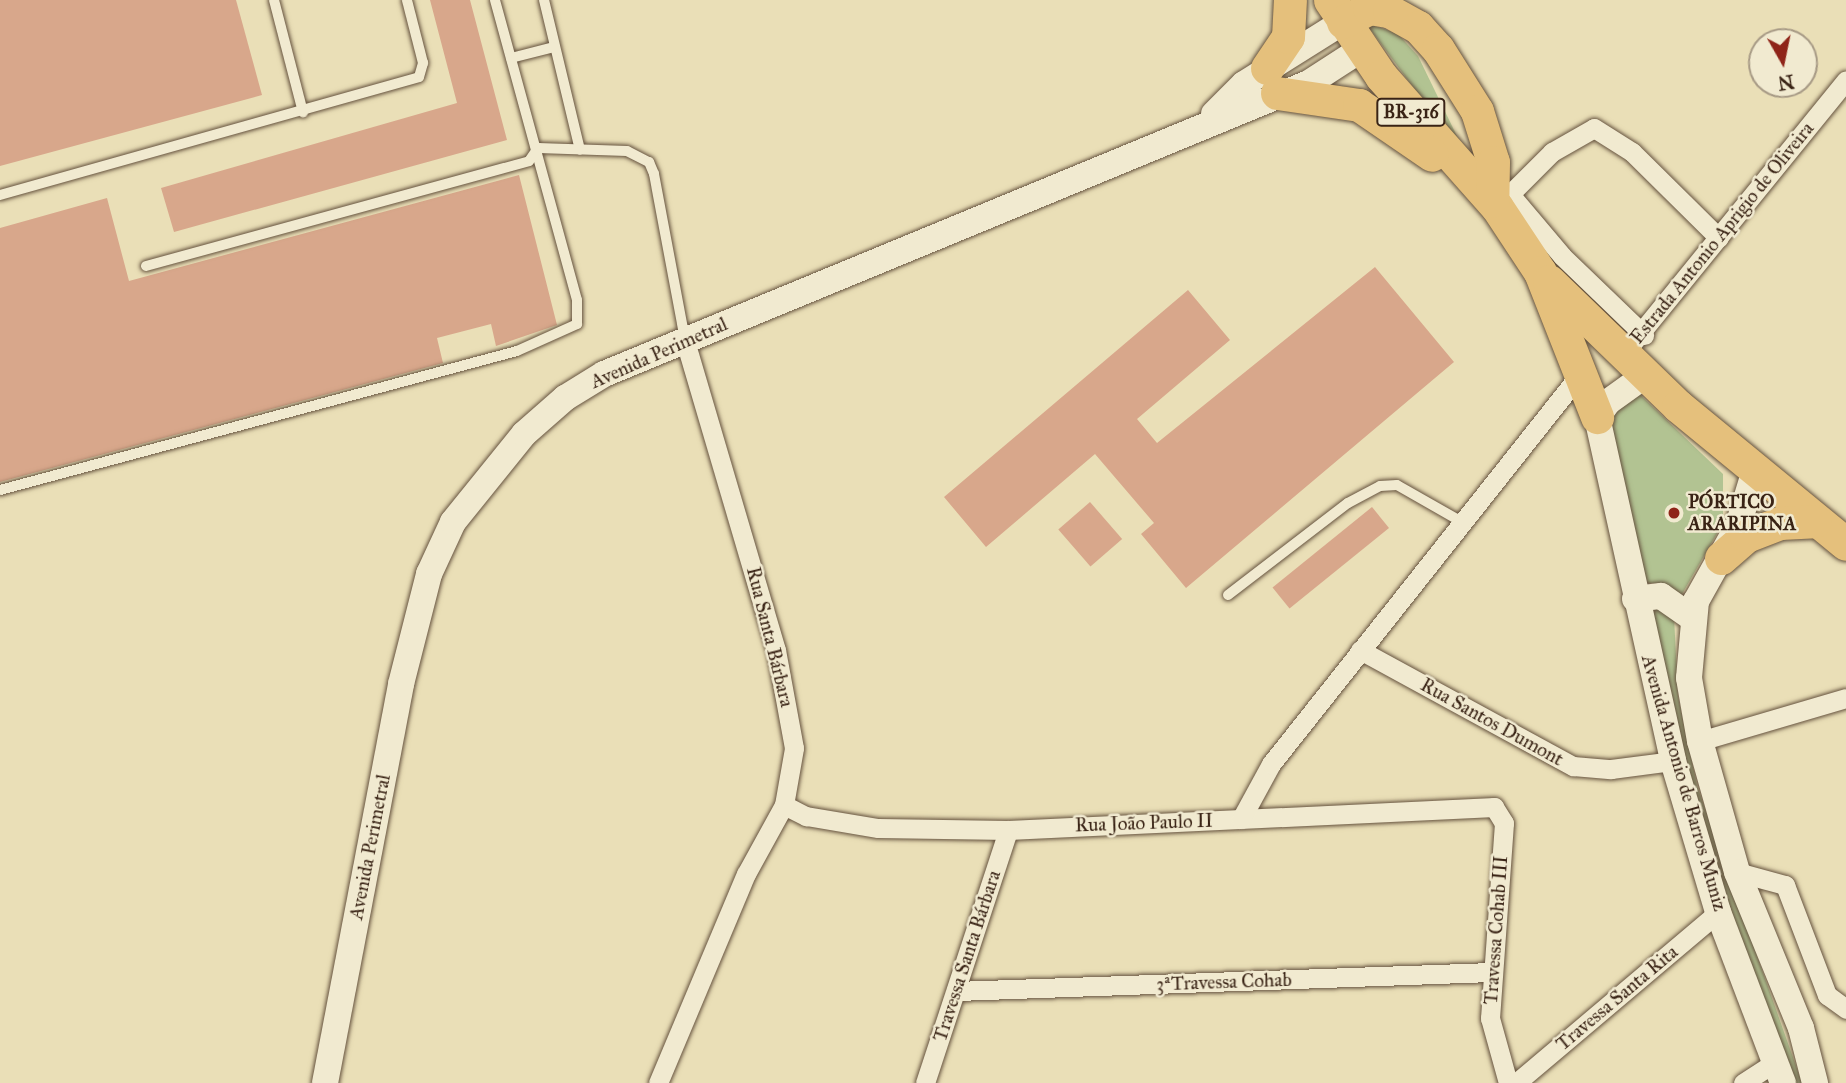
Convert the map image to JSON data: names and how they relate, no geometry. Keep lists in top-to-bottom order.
{
  "streets": {
    "highway": ["BR-316"],
    "main road": ["Avenida Perimetral", "Avenida Antonio de Barros Muniz"],
    "street": [
      "Estrada Antonio Aprigio de Oliveira",
      "Rua Santa Bárbara",
      "Rua Santos Dumont",
      "Rua João Paulo II",
      "Travessa Cohab III",
      "Travessa Santa Bárbara",
      "3ªTravessa Cohab",
      "Travessa Santa Rita"
    ]
  },
  "crossings": [
    ["BR-316", "Estrada Antonio Aprigio de Oliveira"],
    ["BR-316", "Avenida Antonio de Barros Muniz"],
    ["Avenida Perimetral", "Rua Santa Bárbara"],
    ["Rua Santa Bárbara", "Rua João Paulo II"],
    ["Rua Santos Dumont", "Avenida Antonio de Barros Muniz"],
    ["Avenida Antonio de Barros Muniz", "Travessa Santa Rita"],
    ["Rua João Paulo II", "Travessa Cohab III"],
    ["Rua João Paulo II", "Travessa Santa Bárbara"],
    ["Travessa Cohab III", "3ªTravessa Cohab"],
    ["Travessa Santa Bárbara", "3ªTravessa Cohab"]
  ],
  "places": ["PÓRTICO ARARIPINA"],
  "north": "bottom"
}
